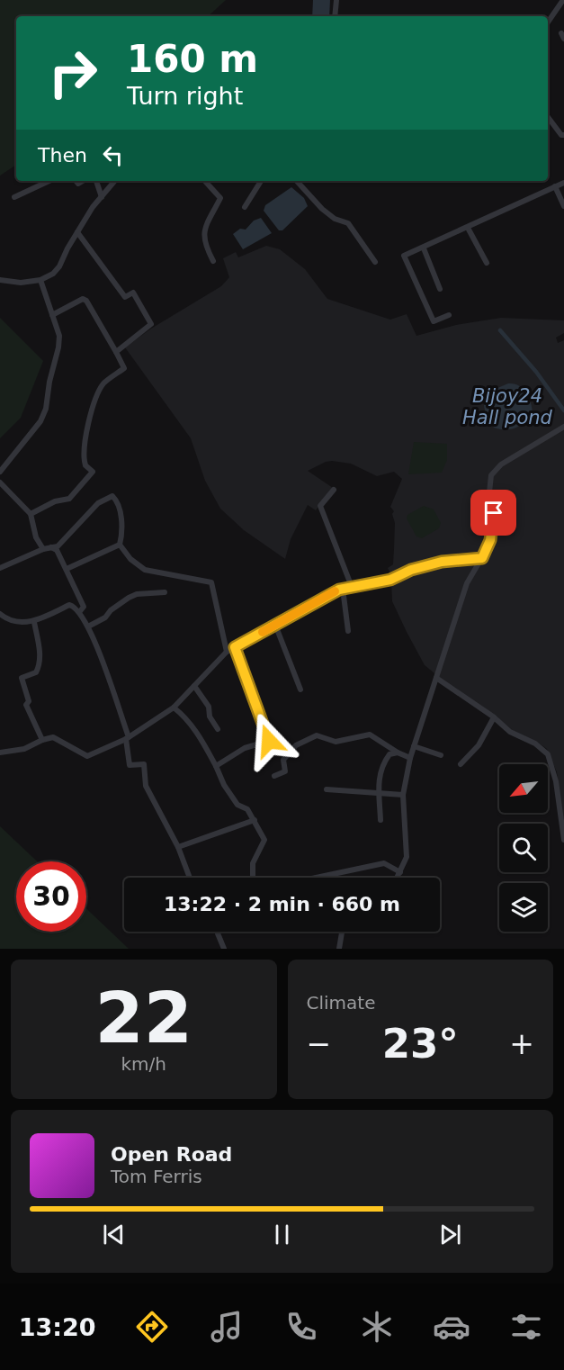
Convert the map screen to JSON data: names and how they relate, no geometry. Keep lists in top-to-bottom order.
{
  "water": ["Bijoy24 Hall pond"],
  "north": "bottom left",
  "page": {
    "turn": ["160 m", "Turn right"],
    "then": "Then",
    "limit": "30",
    "trip": "13:22 · 2 min · 660 m",
    "tile": [
      ["22", "km/h"],
      "Climate"
    ],
    "heat": ["−", "23°", "+"],
    "song": ["Open Road", "Tom Ferris"],
    "tabs": "13:20"
  }
}
